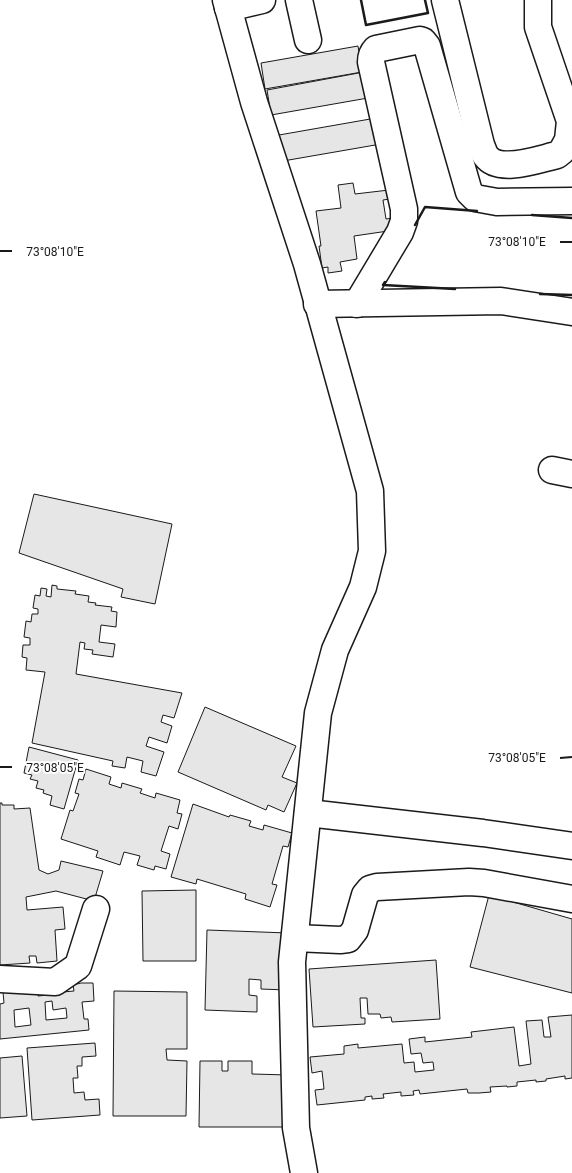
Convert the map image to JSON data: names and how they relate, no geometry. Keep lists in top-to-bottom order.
{
  "coordinates": ["73°08'10\"E", "73°08'05\"E"]
}
